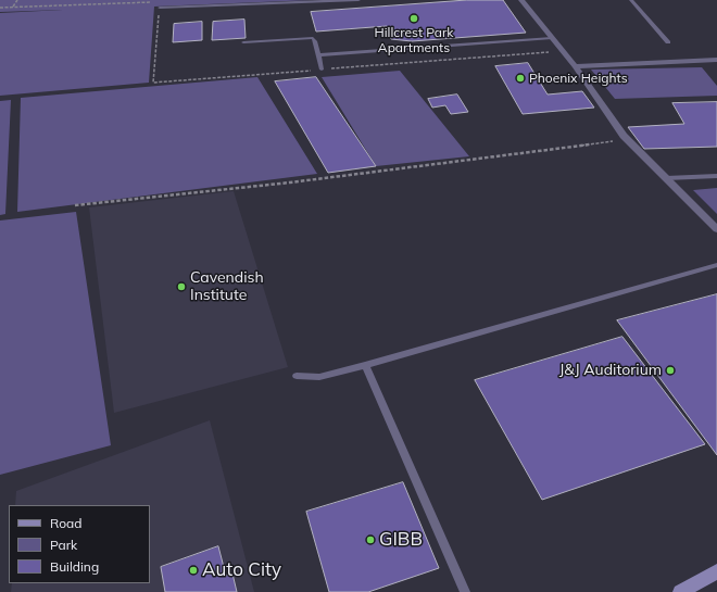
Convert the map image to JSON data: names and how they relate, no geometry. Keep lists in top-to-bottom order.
{
  "places": [
    "Hillcrest Park Apartments",
    "Phoenix Heights",
    "Cavendish Institute",
    "J&J Auditorium",
    "GIBB",
    "Auto City"
  ],
  "legend": ["Road", "Park", "Building"]
}
